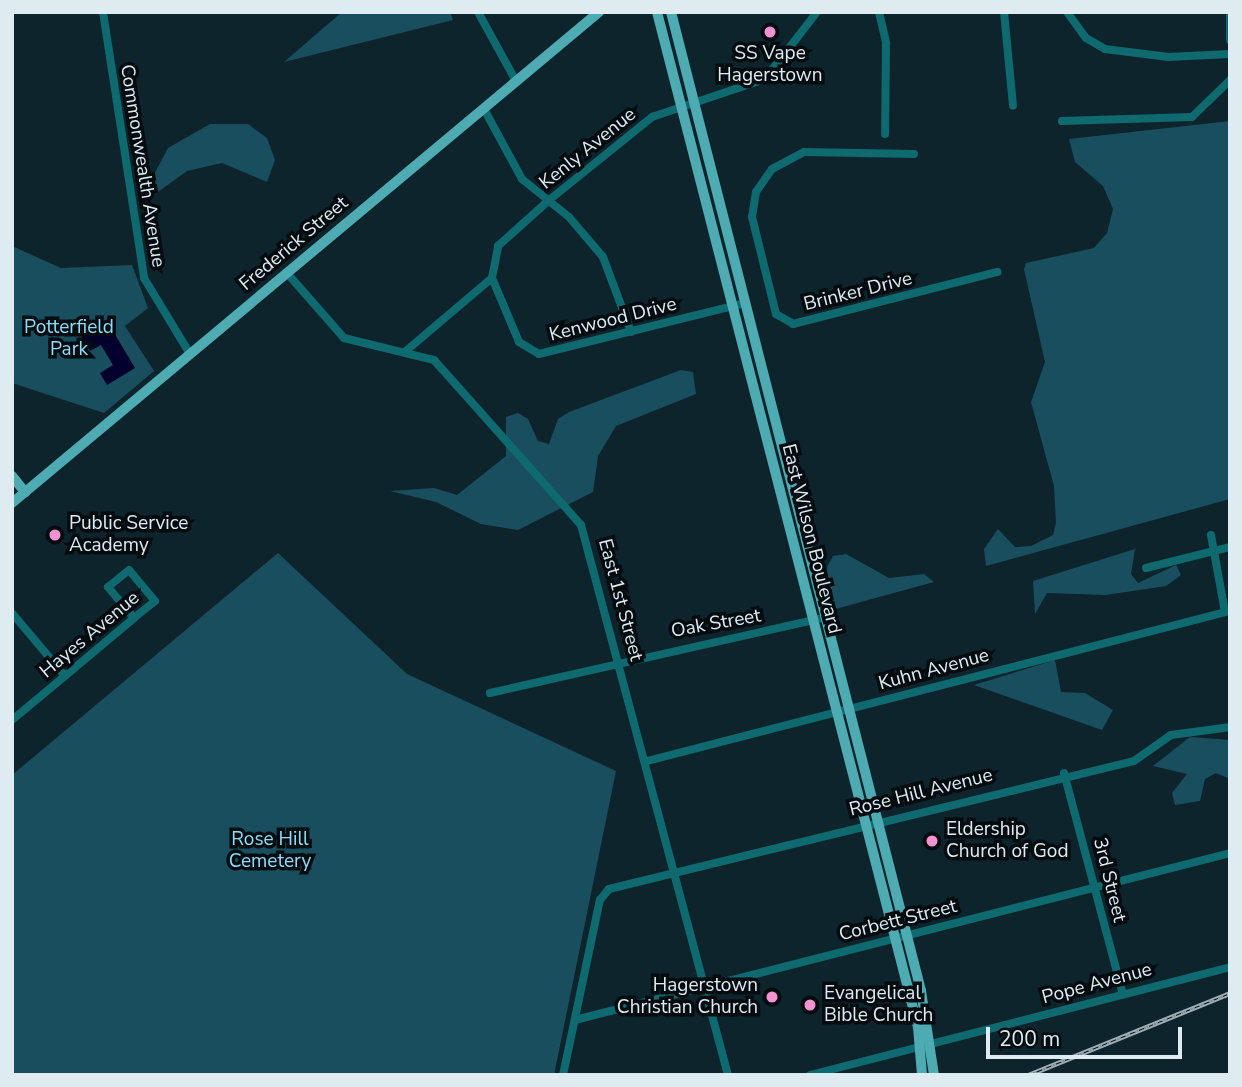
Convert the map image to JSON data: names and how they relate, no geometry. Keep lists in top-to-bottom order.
{
  "streets": {
    "main road": ["Frederick Street", "East Wilson Boulevard"],
    "street": [
      "Kenly Avenue",
      "Commonwealth Avenue",
      "Brinker Drive",
      "Kenwood Drive",
      "East 1st Street",
      "Oak Street",
      "Hayes Avenue",
      "Kuhn Avenue",
      "Rose Hill Avenue",
      "3rd Street",
      "Corbett Street",
      "Pope Avenue"
    ]
  },
  "crossings": [
    ["Kenly Avenue", "Kenwood Drive"],
    ["Kenly Avenue", "East Wilson Boulevard"],
    ["Commonwealth Avenue", "Frederick Street"],
    ["Frederick Street", "East 1st Street"],
    ["Kenwood Drive", "East Wilson Boulevard"],
    ["East Wilson Boulevard", "Oak Street"],
    ["East Wilson Boulevard", "Kuhn Avenue"],
    ["East Wilson Boulevard", "Rose Hill Avenue"],
    ["East Wilson Boulevard", "Corbett Street"],
    ["East Wilson Boulevard", "Pope Avenue"],
    ["East 1st Street", "Oak Street"],
    ["East 1st Street", "Kuhn Avenue"],
    ["East 1st Street", "Rose Hill Avenue"],
    ["East 1st Street", "Corbett Street"],
    ["Rose Hill Avenue", "3rd Street"],
    ["Rose Hill Avenue", "Corbett Street"],
    ["3rd Street", "Corbett Street"],
    ["3rd Street", "Pope Avenue"]
  ],
  "parks": ["Potterfield Park", "Rose Hill Cemetery"],
  "places": [
    "SS Vape Hagerstown",
    "Public Service Academy",
    "Eldership Church of God",
    "Hagerstown Christian Church",
    "Evangelical Bible Church"
  ],
  "scale_bar": "200 m"
}
